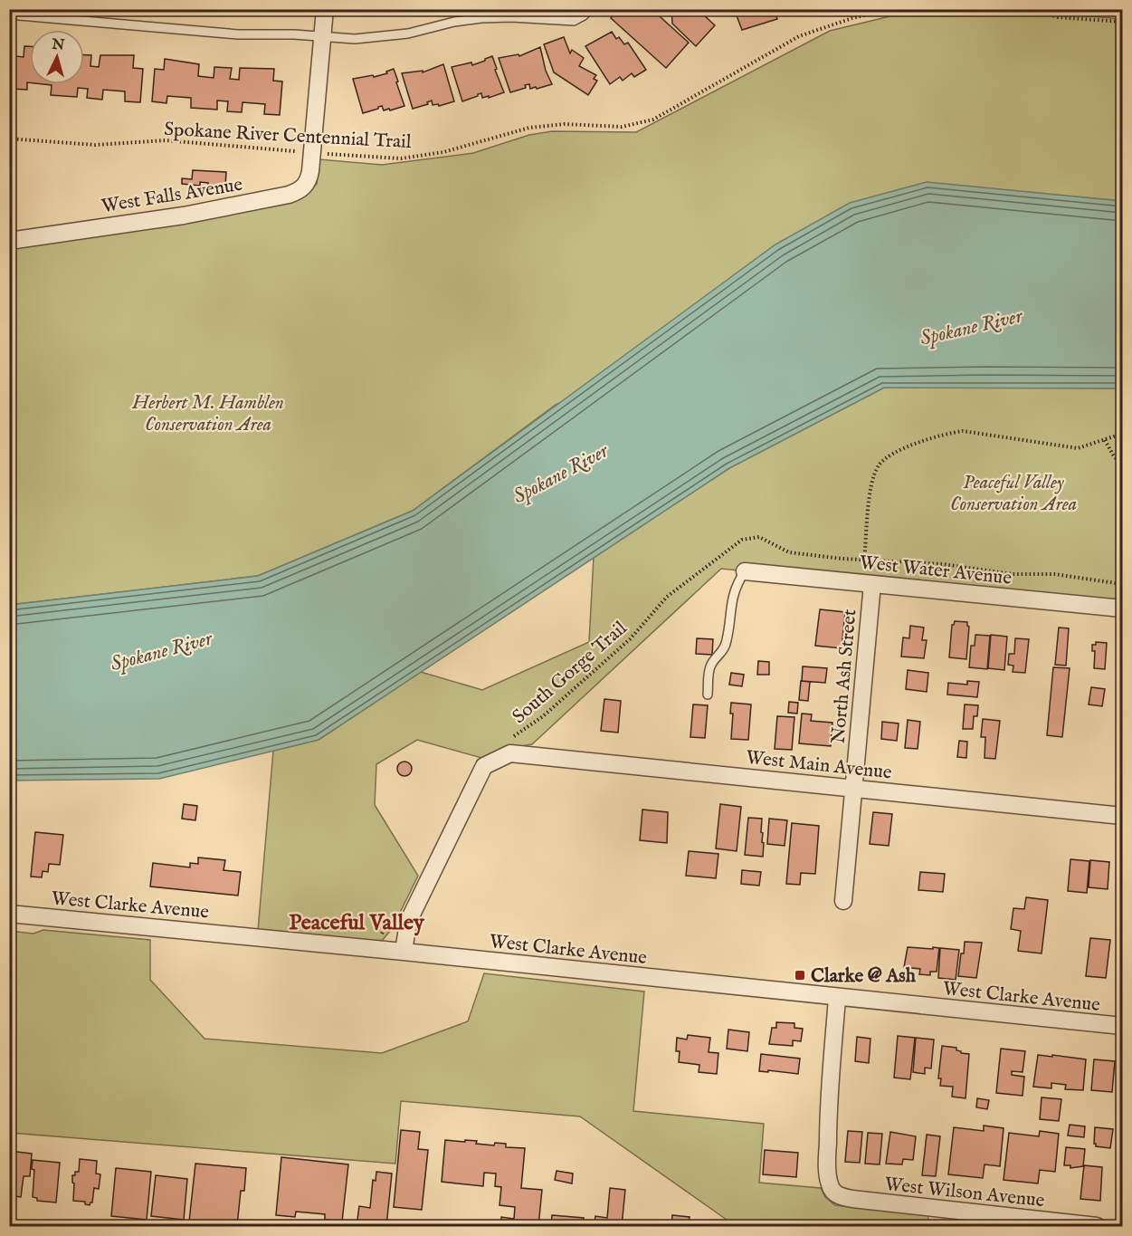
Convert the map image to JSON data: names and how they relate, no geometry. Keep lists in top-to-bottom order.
{
  "streets": {
    "street": [
      "West Falls Avenue",
      "West Water Avenue",
      "North Ash Street",
      "West Main Avenue",
      "West Clarke Avenue",
      "West Wilson Avenue"
    ],
    "path": ["Spokane River Centennial Trail", "South Gorge Trail"]
  },
  "crossings": [
    ["Spokane River Centennial Trail", "West Falls Avenue"],
    ["West Water Avenue", "North Ash Street"],
    ["South Gorge Trail", "West Main Avenue"],
    ["North Ash Street", "West Main Avenue"],
    ["West Clarke Avenue", "West Wilson Avenue"]
  ],
  "districts": ["Peaceful Valley"],
  "water": ["Spokane River"],
  "parks": ["Herbert M. Hamblen Conservation Area", "Peaceful Valley Conservation Area"],
  "places": {
    "transit": ["Clarke @ Ash"]
  },
  "north": "top"
}
